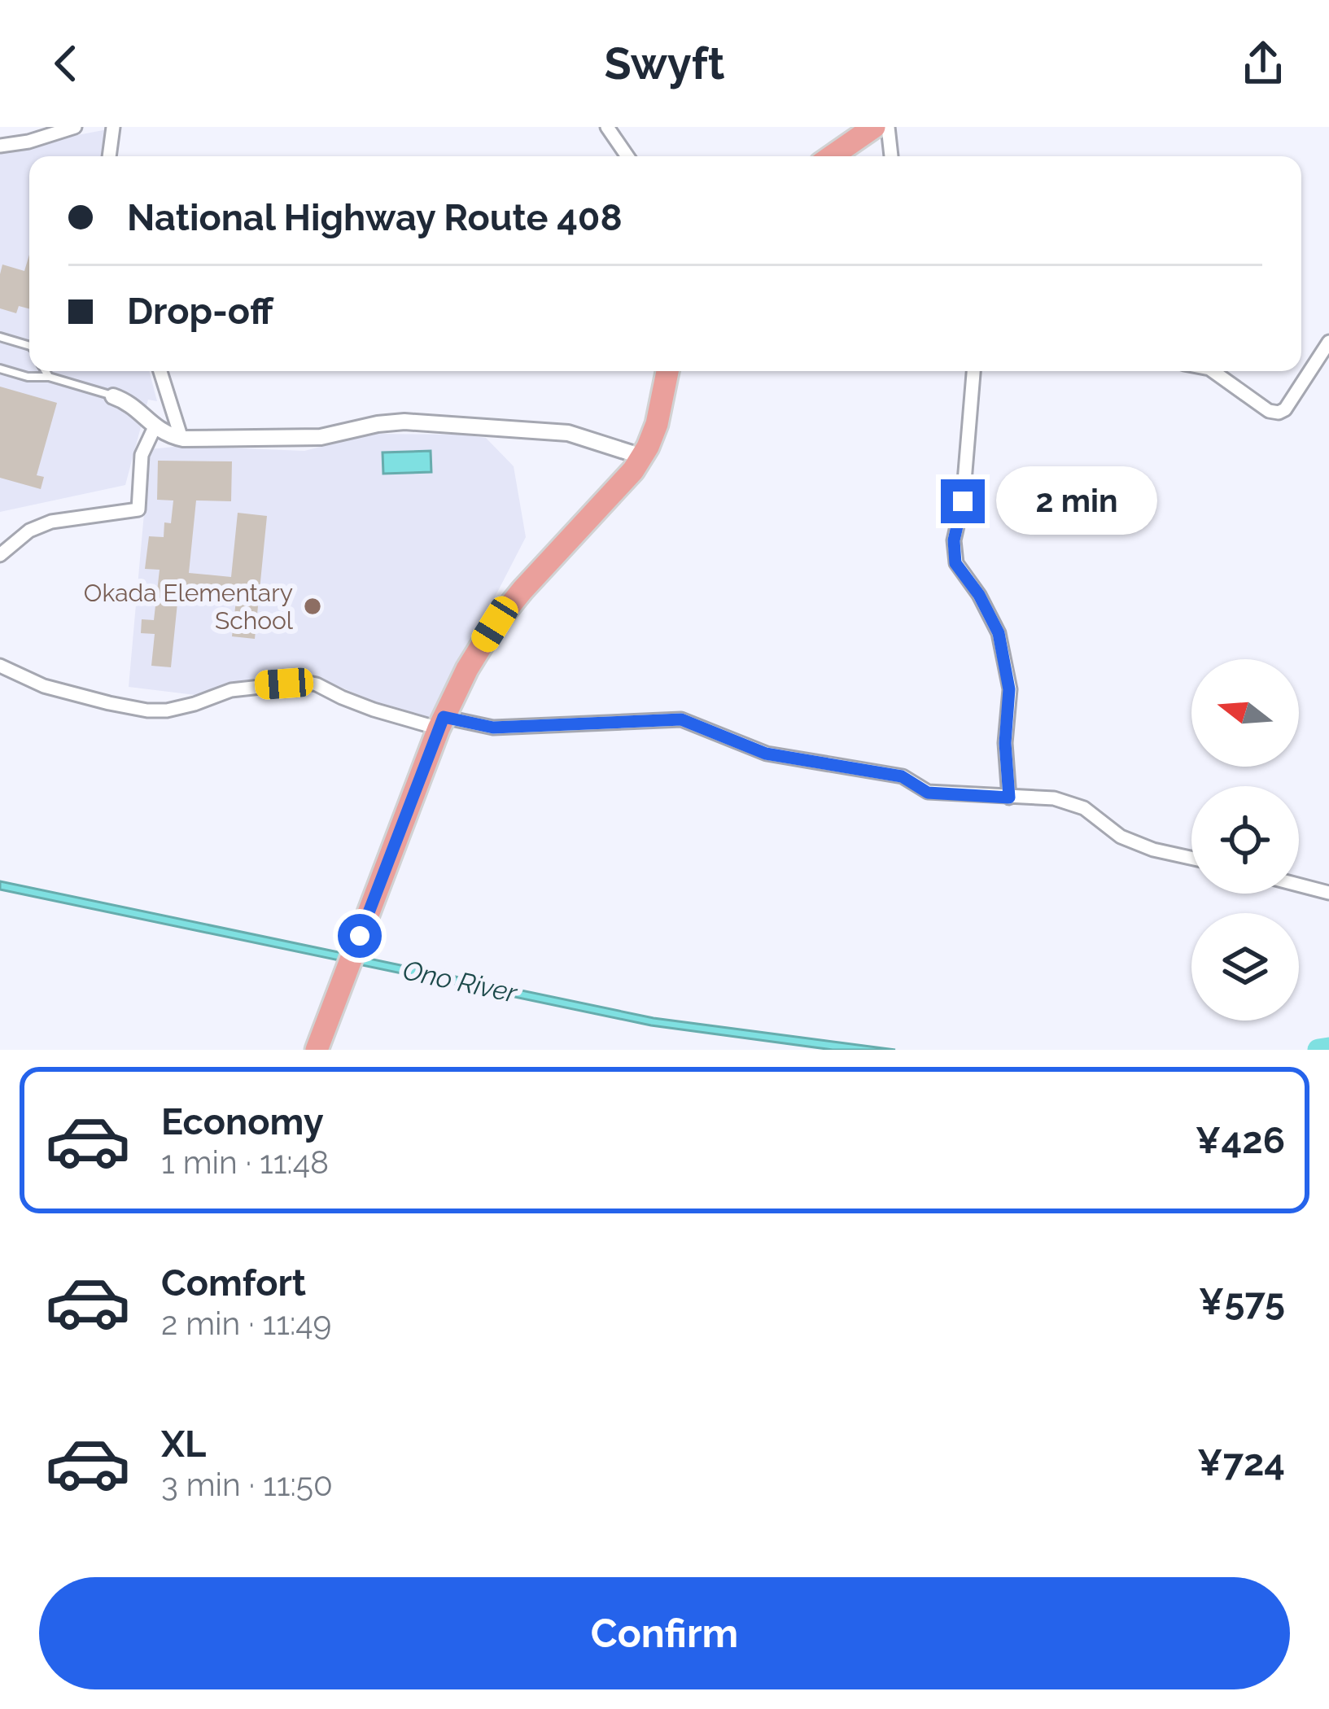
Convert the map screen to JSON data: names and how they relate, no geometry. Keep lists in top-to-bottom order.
{
  "water": ["Ono River"],
  "places": ["Okada Elementary School"],
  "north": "left",
  "page": {
    "header": "Swyft",
    "banner": ["National Highway Route 408", "Drop-off"],
    "bubble": "2 min",
    "list": [
      {
        "name": "Economy",
        "note": "1 min · 11:48",
        "value": "¥426"
      },
      {
        "name": "Comfort",
        "note": "2 min · 11:49",
        "value": "¥575"
      },
      {
        "name": "XL",
        "note": "3 min · 11:50",
        "value": "¥724"
      }
    ],
    "buttons": "Confirm"
  }
}
